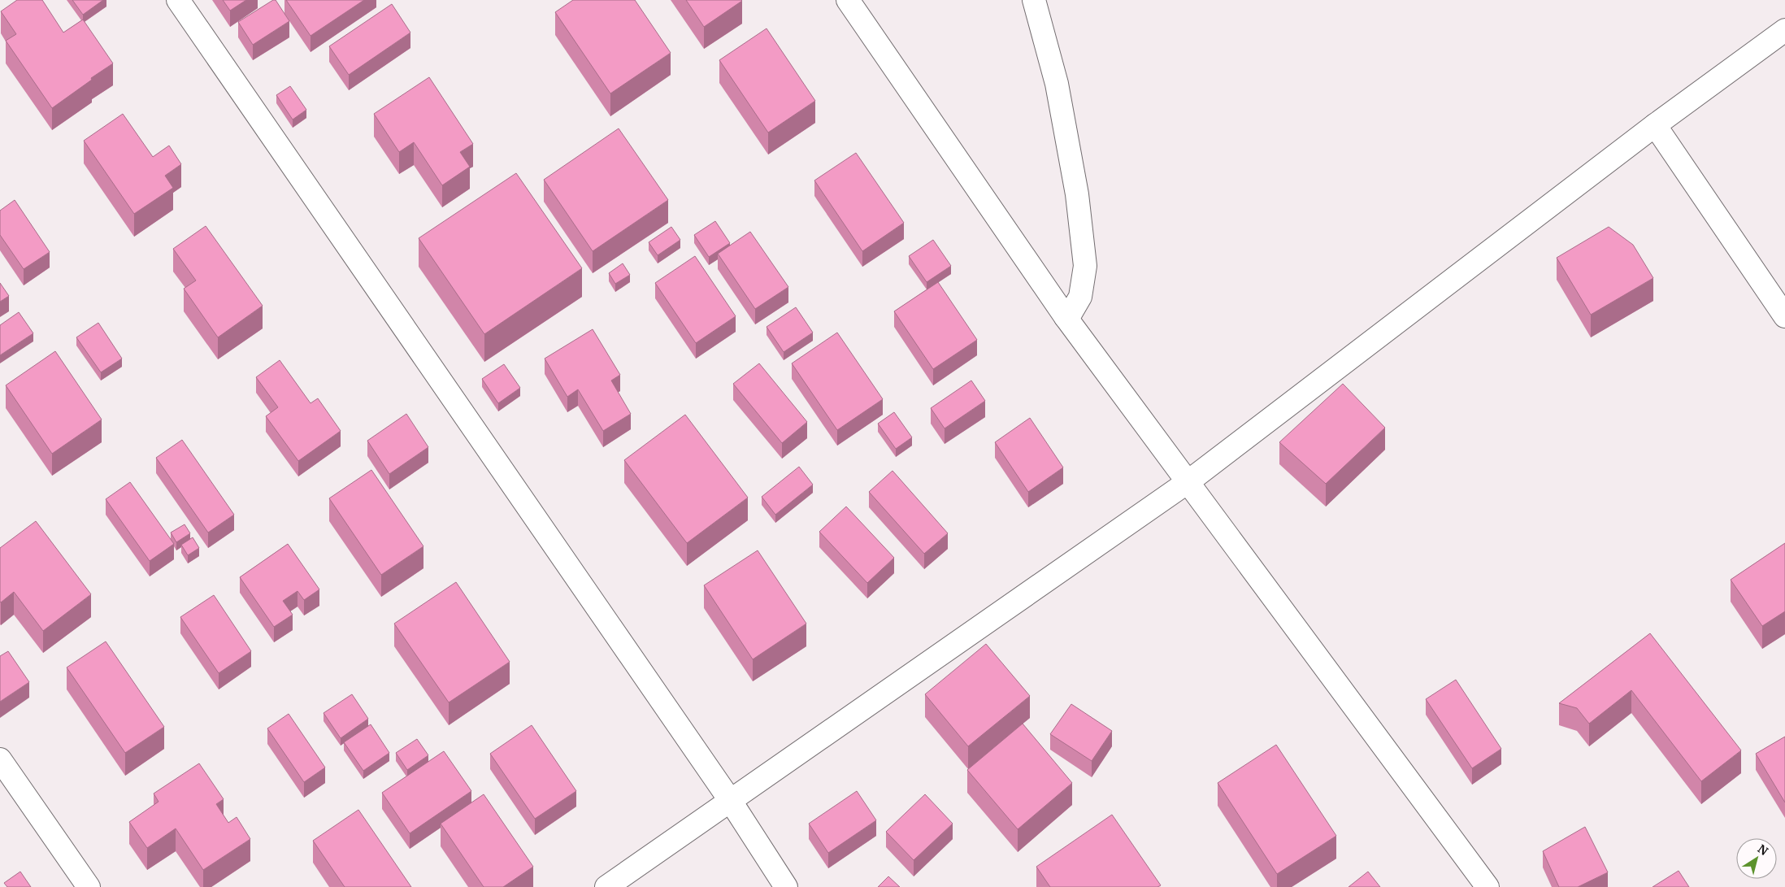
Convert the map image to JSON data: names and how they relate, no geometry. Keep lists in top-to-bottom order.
{
  "north": "top right"
}
